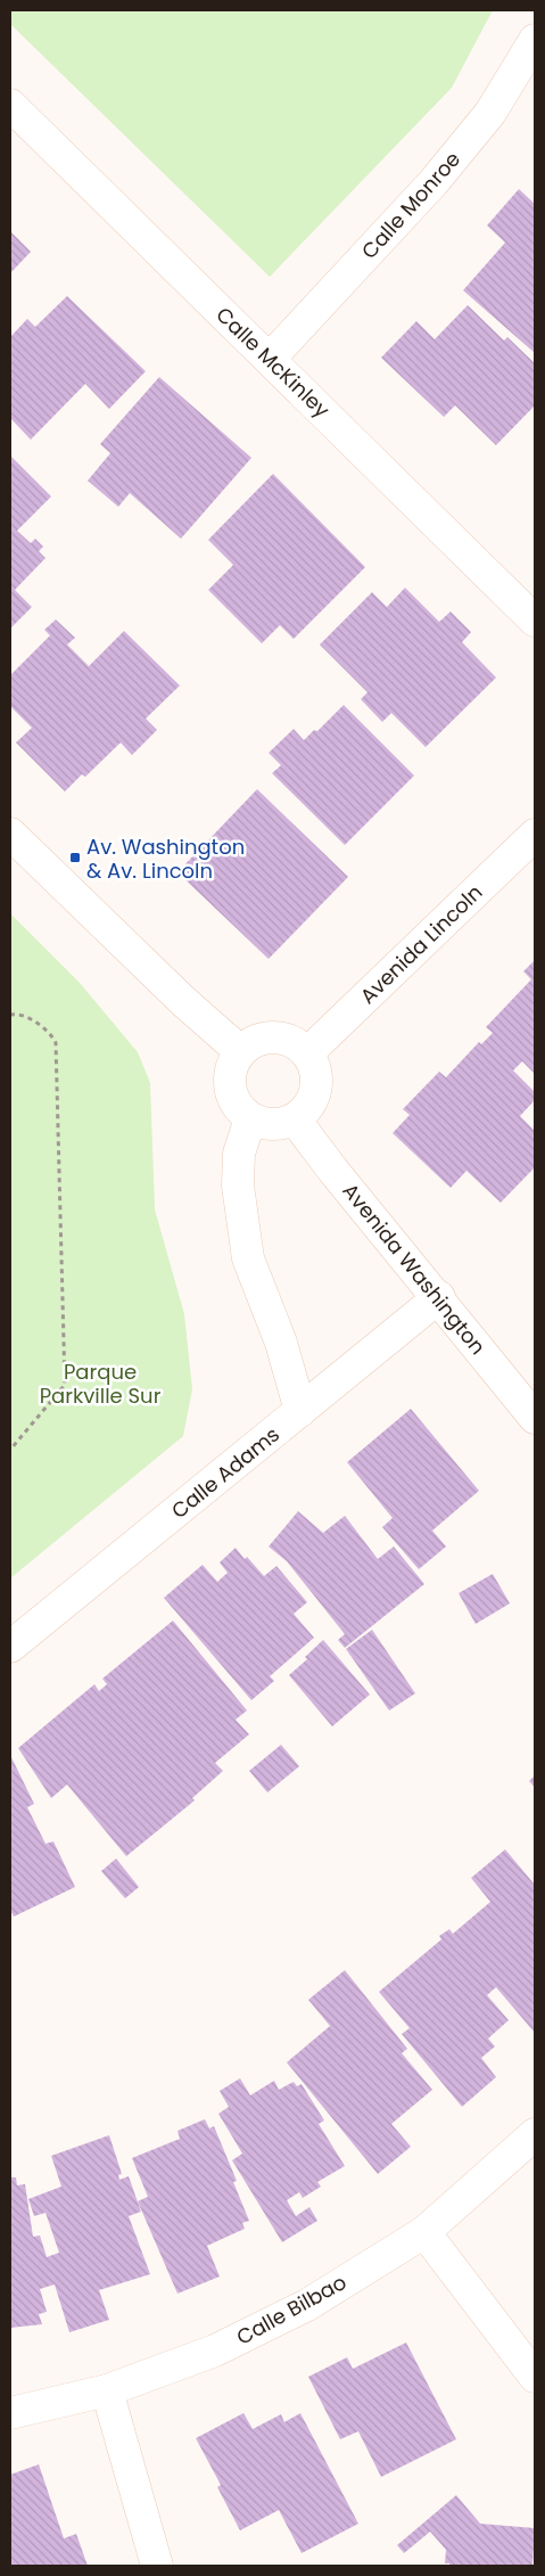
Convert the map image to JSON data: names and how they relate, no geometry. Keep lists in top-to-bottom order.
{
  "streets": {
    "street": [
      "Calle Monroe",
      "Calle McKinley",
      "Avenida Lincoln",
      "Avenida Washington",
      "Calle Adams",
      "Calle Bilbao"
    ]
  },
  "crossings": [
    ["Calle Monroe", "Calle McKinley"],
    ["Avenida Lincoln", "Avenida Washington"],
    ["Avenida Washington", "Calle Adams"]
  ],
  "parks": ["Parque Parkville Sur"],
  "places": {
    "transit": ["Av. Washington & Av. Lincoln"]
  }
}
